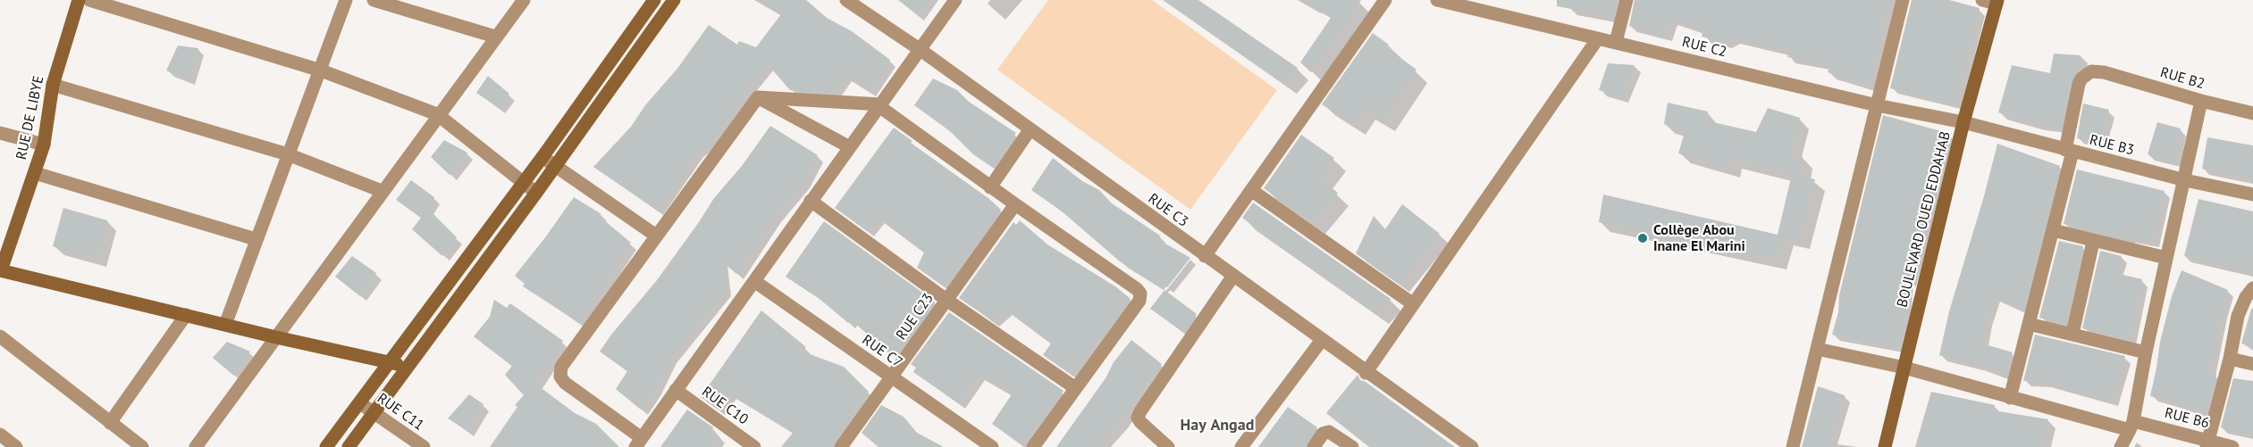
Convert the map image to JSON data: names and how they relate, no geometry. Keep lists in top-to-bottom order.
{
  "streets": {
    "street": [
      "RUE C2",
      "RUE B2",
      "RUE DE LIBYE",
      "RUE B3",
      "RUE C3",
      "BOULEVARD OUED EDDAHAB",
      "RUE C23",
      "RUE C7",
      "RUE C10",
      "RUE C11",
      "RUE B6"
    ]
  },
  "crossings": [
    ["RUE C2", "RUE B3"],
    ["RUE C2", "BOULEVARD OUED EDDAHAB"],
    ["RUE B2", "RUE B3"],
    ["RUE B3", "BOULEVARD OUED EDDAHAB"],
    ["BOULEVARD OUED EDDAHAB", "RUE B6"],
    ["RUE C23", "RUE C7"]
  ],
  "districts": ["Hay Angad"],
  "places": ["Collège Abou Inane El Marini"]
}
